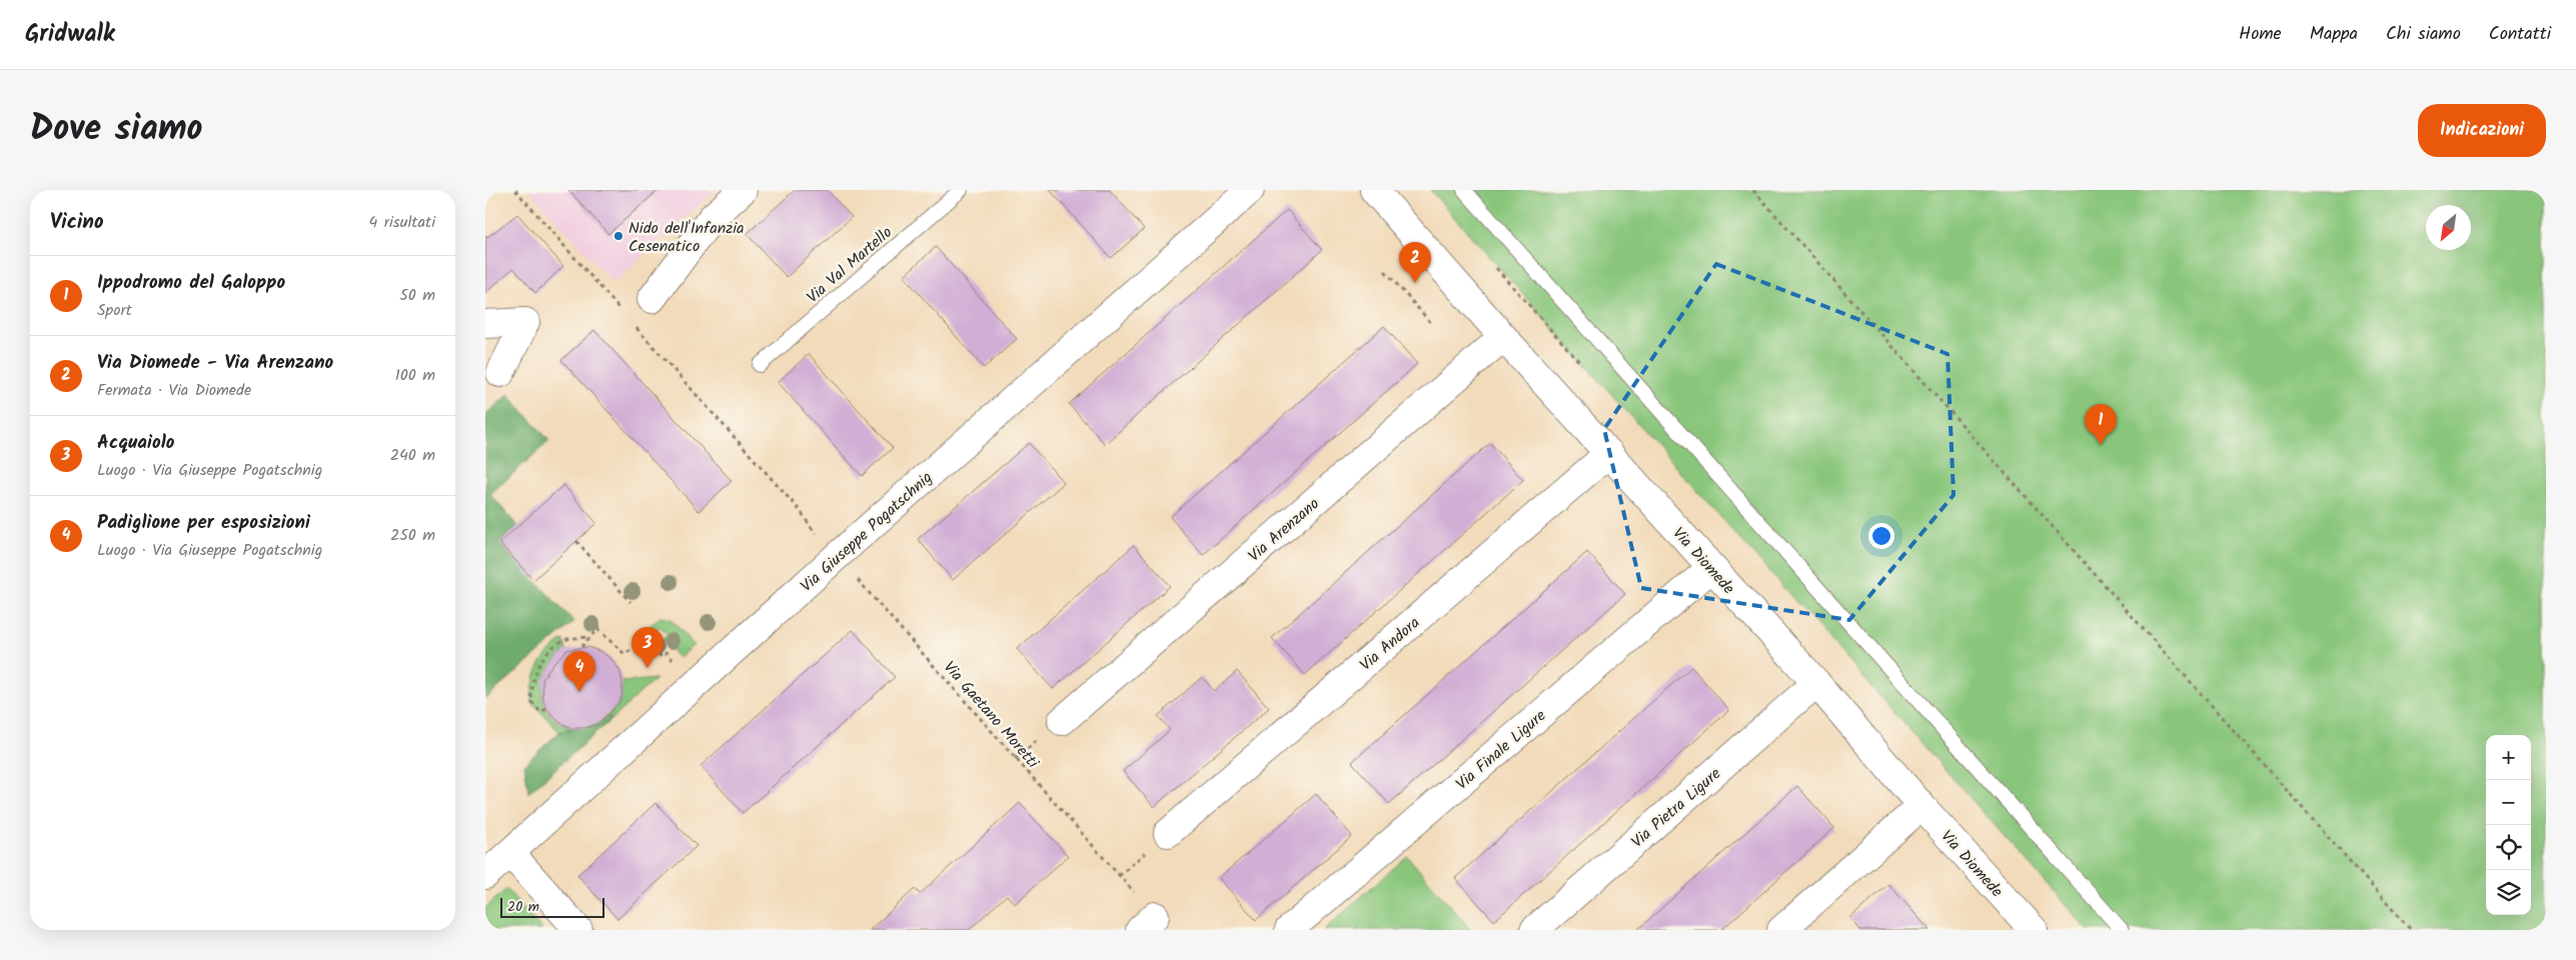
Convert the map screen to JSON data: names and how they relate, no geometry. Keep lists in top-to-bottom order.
{
  "streets": {
    "street": [
      "Via Arenzano",
      "Via Giuseppe Pogatschnig",
      "Via Diomede",
      "Via Andora",
      "Via Finale Ligure",
      "Via Pietra Ligure"
    ],
    "lane": ["Via Val Martello"],
    "path": ["Via Gaetano Moretti"]
  },
  "crossings": [
    ["Via Arenzano", "Via Diomede"],
    ["Via Diomede", "Via Andora"],
    ["Via Diomede", "Via Finale Ligure"],
    ["Via Diomede", "Via Pietra Ligure"]
  ],
  "places": ["Nido dell'Infanzia Cesenatico"],
  "scale_bar": "20 m",
  "north": "bottom left",
  "page": {
    "header": "Gridwalk",
    "nav": [
      "Home",
      "Mappa",
      "Chi siamo",
      "Contatti"
    ],
    "title": "Dove siamo",
    "buttons": "Indicazioni",
    "heading": ["Vicino", "4 risultati"],
    "pins": [
      "2",
      "1",
      "3",
      "4"
    ],
    "list": [
      {
        "mark": "1",
        "name": "Ippodromo del Galoppo",
        "note": "Sport",
        "value": "50 m"
      },
      {
        "mark": "2",
        "name": "Via Diomede - Via Arenzano",
        "note": "Fermata · Via Diomede",
        "value": "100 m"
      },
      {
        "mark": "3",
        "name": "Acquaiolo",
        "note": "Luogo · Via Giuseppe Pogatschnig",
        "value": "240 m"
      },
      {
        "mark": "4",
        "name": "Padiglione per esposizioni",
        "note": "Luogo · Via Giuseppe Pogatschnig",
        "value": "250 m"
      }
    ],
    "map_buttons": ["+", "−"],
    "scale": "20 m"
  }
}
